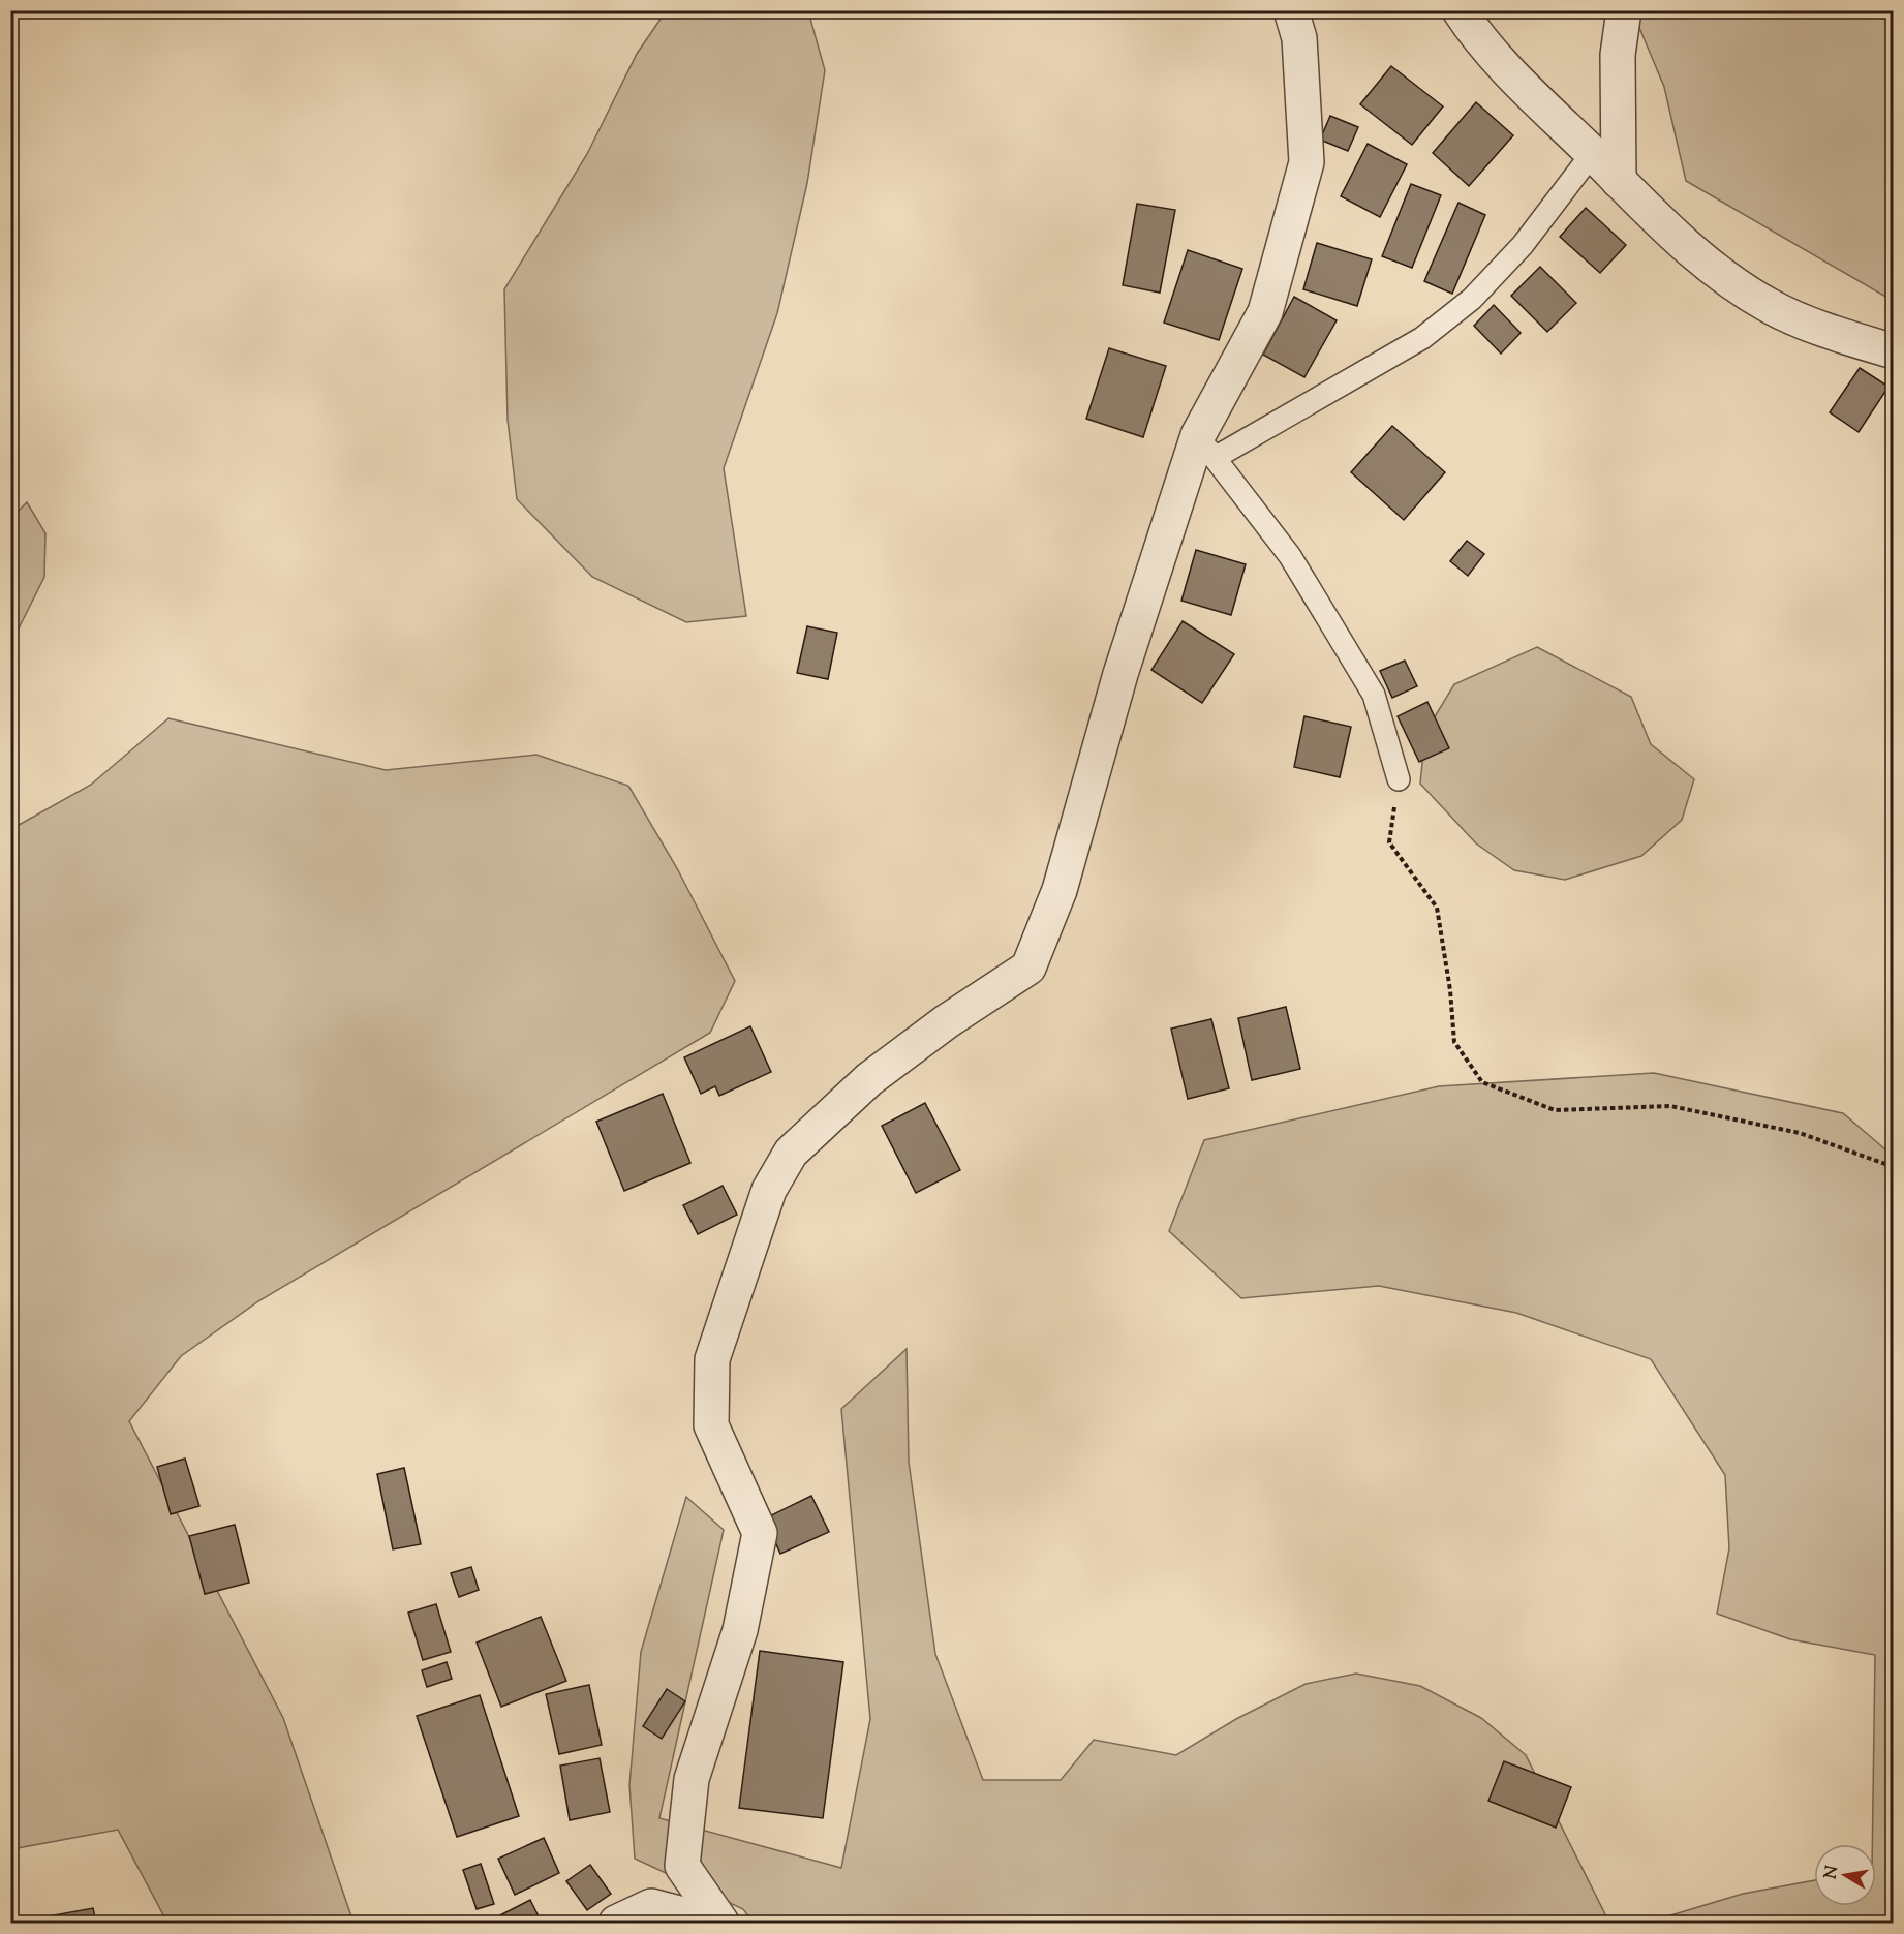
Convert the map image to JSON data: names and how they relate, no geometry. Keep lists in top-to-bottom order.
{
  "north": "left"
}
